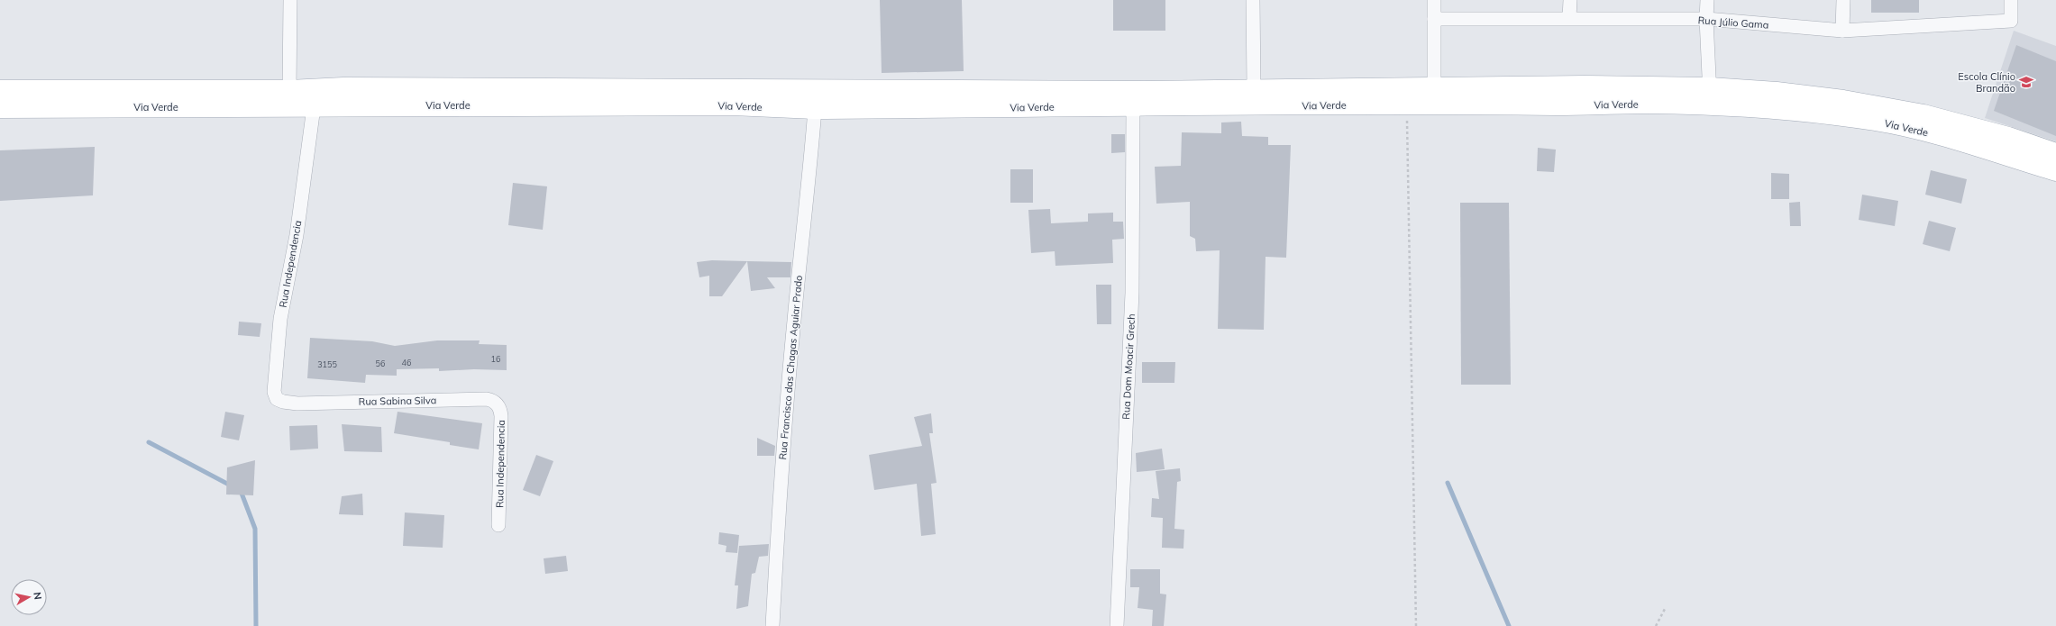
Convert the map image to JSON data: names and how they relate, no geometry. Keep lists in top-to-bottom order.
{
  "streets": {
    "main road": ["Via Verde"],
    "street": [
      "Rua Júlio Gama",
      "Rua Independencia",
      "Rua Dom Moacir Grech",
      "Rua Francisco das Chagas Aguiar Prado",
      "Rua Sabina Silva"
    ]
  },
  "crossings": [
    ["Via Verde", "Rua Independencia"],
    ["Via Verde", "Rua Dom Moacir Grech"],
    ["Via Verde", "Rua Francisco das Chagas Aguiar Prado"],
    ["Rua Independencia", "Rua Sabina Silva"]
  ],
  "places": {
    "school or university": ["Escola Clínio Brandão"]
  },
  "house_numbers": [
    "16",
    "46",
    "56",
    "3155"
  ],
  "north": "right"
}
